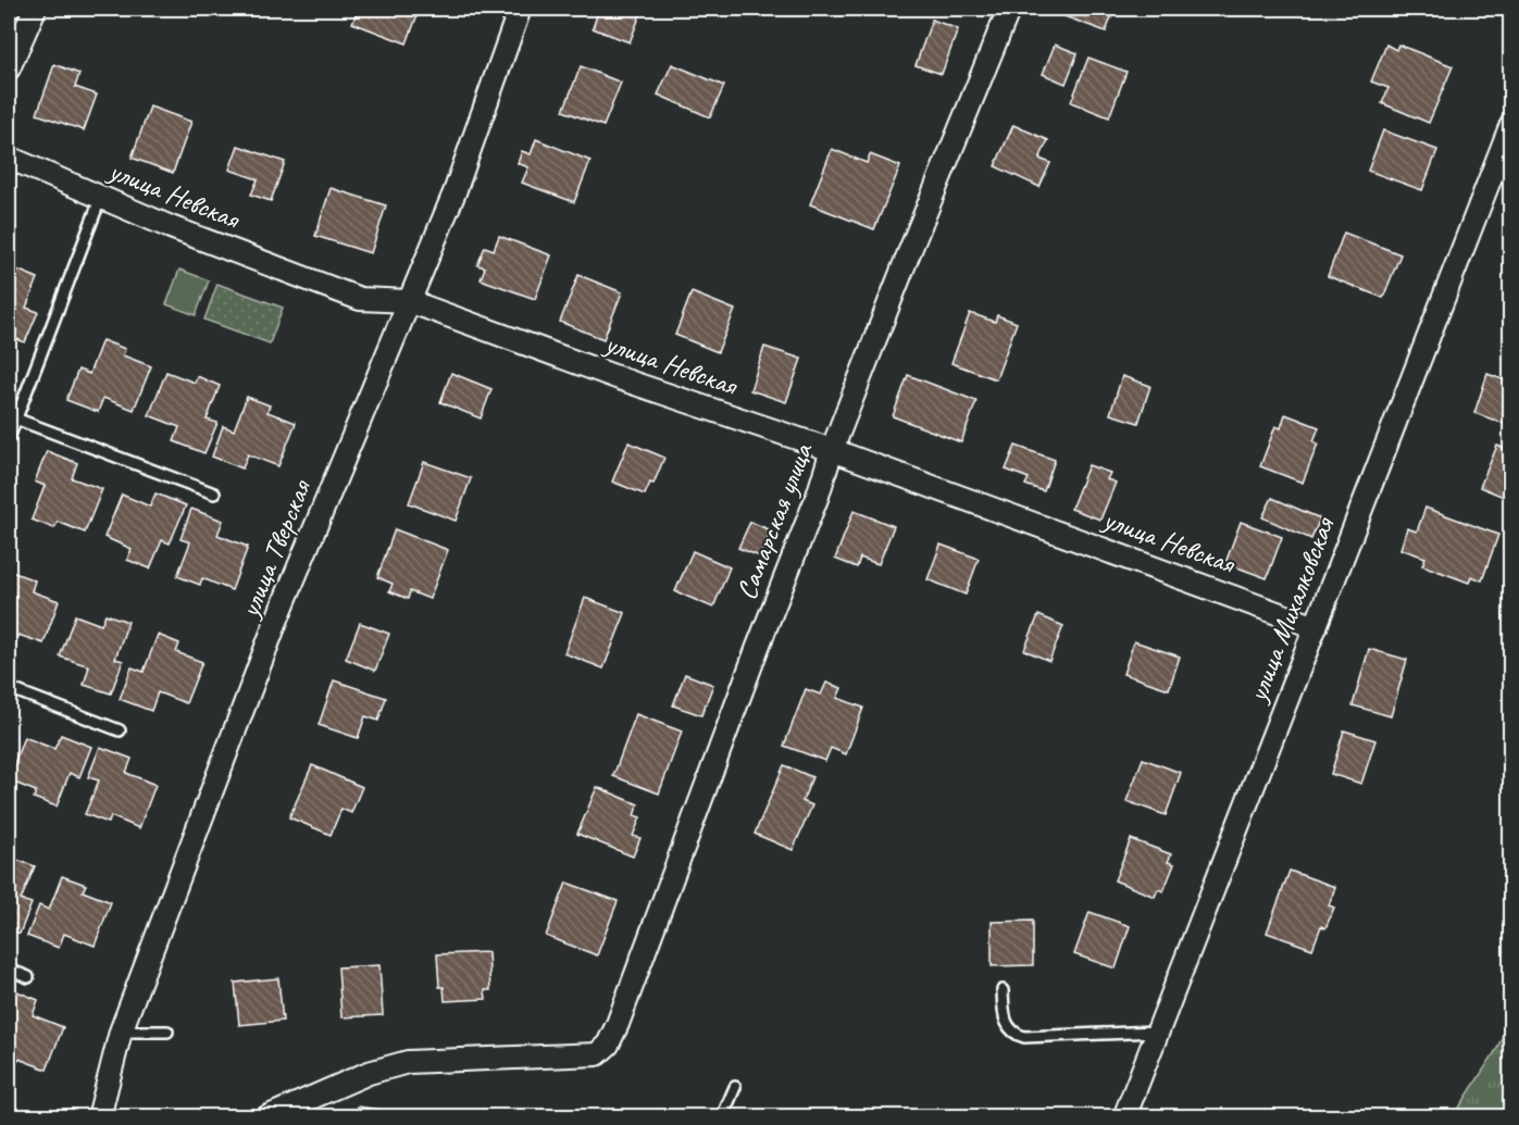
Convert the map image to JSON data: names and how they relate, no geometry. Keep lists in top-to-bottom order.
{
  "streets": {
    "street": [
      "улица Невская",
      "Самарская улица",
      "улица Тверская",
      "улица Михалковская"
    ]
  },
  "crossings": [
    ["улица Невская", "Самарская улица"],
    ["улица Невская", "улица Тверская"],
    ["улица Невская", "улица Михалковская"]
  ]
}
